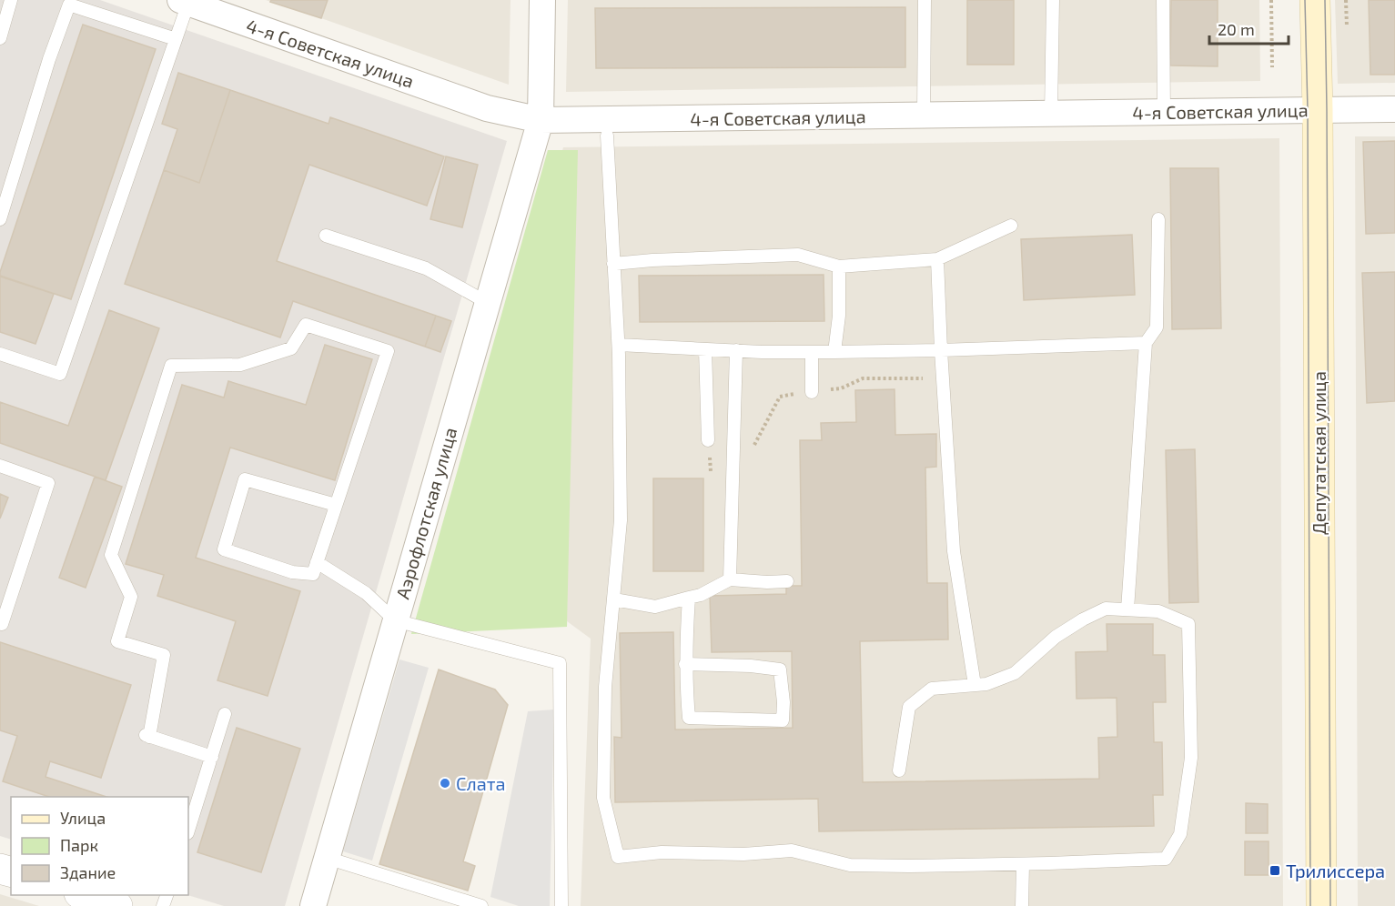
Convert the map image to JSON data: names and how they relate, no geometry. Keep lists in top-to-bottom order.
{
  "streets": {
    "main road": ["Депутатская улица"],
    "street": ["4-я Советская улица", "Аэрофлотская улица"]
  },
  "crossings": [
    ["4-я Советская улица", "Депутатская улица"],
    ["4-я Советская улица", "Аэрофлотская улица"]
  ],
  "places": {
    "other": ["Слата"],
    "transit": ["Трилиссера"]
  },
  "legend": ["Улица", "Парк", "Здание"],
  "scale_bar": "20 m"
}
